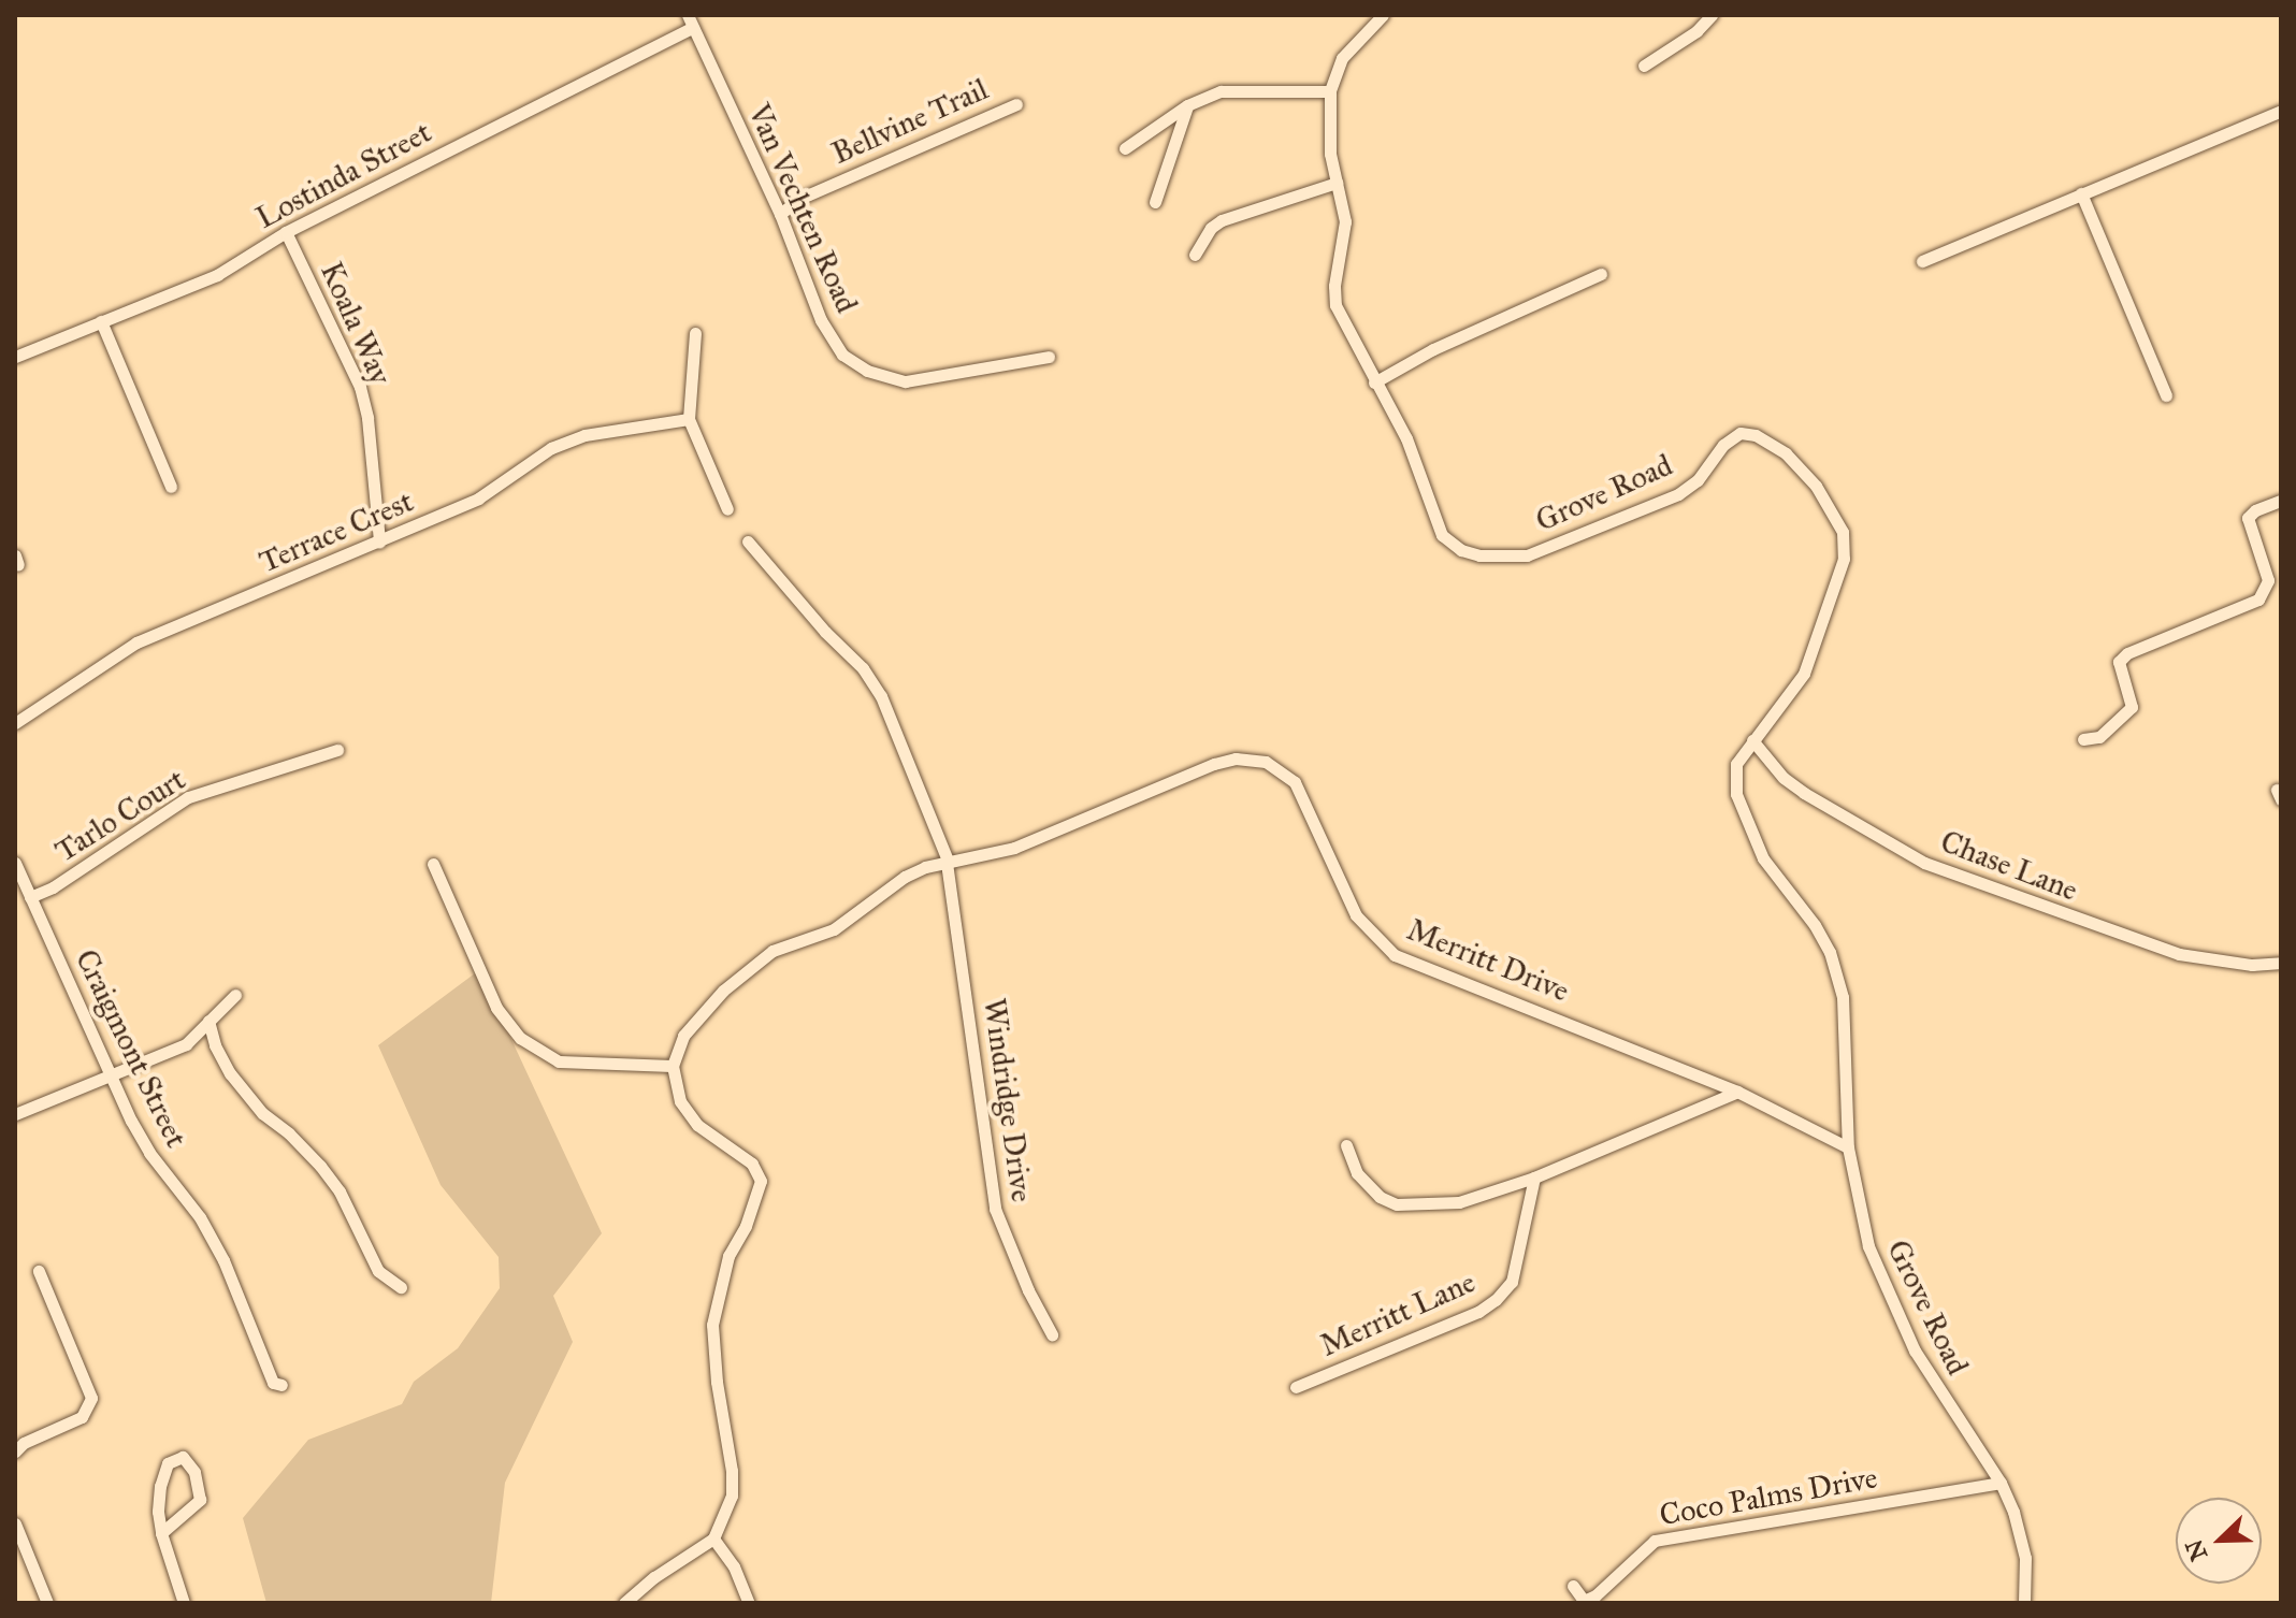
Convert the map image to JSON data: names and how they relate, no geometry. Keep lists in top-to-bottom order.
{
  "streets": {
    "street": [
      "Bellvine Trail",
      "Lostinda Street",
      "Van Vechten Road",
      "Koala Way",
      "Grove Road",
      "Terrace Crest",
      "Tarlo Court",
      "Chase Lane",
      "Merritt Drive",
      "Craigmont Street",
      "Windridge Drive",
      "Merritt Lane",
      "Coco Palms Drive"
    ]
  },
  "crossings": [
    ["Bellvine Trail", "Van Vechten Road"],
    ["Lostinda Street", "Van Vechten Road"],
    ["Lostinda Street", "Koala Way"],
    ["Koala Way", "Terrace Crest"],
    ["Grove Road", "Chase Lane"],
    ["Grove Road", "Merritt Drive"],
    ["Grove Road", "Coco Palms Drive"],
    ["Tarlo Court", "Craigmont Street"],
    ["Merritt Drive", "Windridge Drive"]
  ],
  "north": "bottom left"
}
